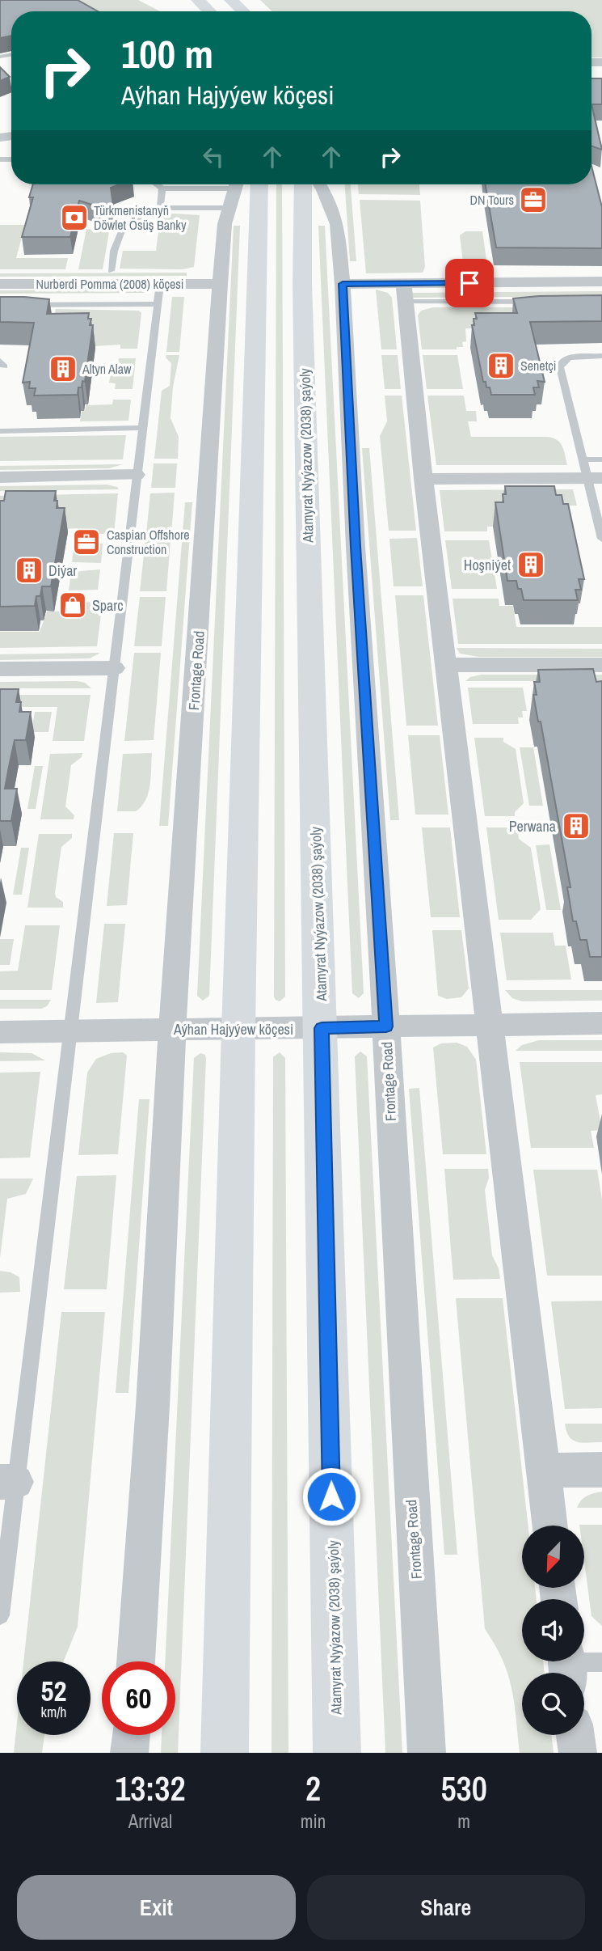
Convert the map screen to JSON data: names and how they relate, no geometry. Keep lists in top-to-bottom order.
{
  "streets": {
    "main road": ["Atamyrat Nyýazow (2038) şaýoly"],
    "street": ["Nurberdi Pomma (2008) köçesi", "Frontage Road", "Aýhan Hajyýew köçesi"]
  },
  "crossings": [
    ["Nurberdi Pomma (2008) köçesi", "Frontage Road"],
    ["Atamyrat Nyýazow (2038) şaýoly", "Aýhan Hajyýew köçesi"],
    ["Frontage Road", "Aýhan Hajyýew köçesi"]
  ],
  "places": {
    "office": ["DN Tours", "Caspian Offshore Construction"],
    "bank": ["Türkmenistanyň Döwlet Ösüş Banky"],
    "building": [
      "Senetçi",
      "Altyn Alaw",
      "Hoşniýet",
      "Diýar",
      "Perwana"
    ],
    "shop": ["Sparc"]
  },
  "north": "bottom left",
  "page": {
    "turn": ["100 m", "Aýhan Hajyýew köçesi"],
    "speed": "52 km/h",
    "limit": "60",
    "eta": [
      "13:32",
      "Arrival",
      "2",
      "min",
      "530",
      "m"
    ],
    "buttons": ["Exit", "Share"]
  }
}
